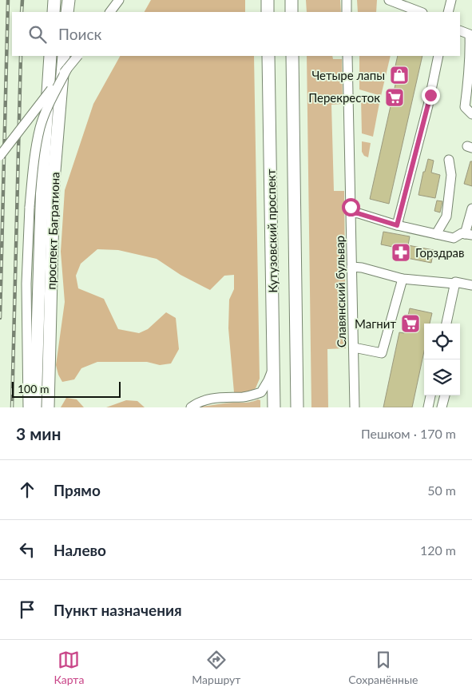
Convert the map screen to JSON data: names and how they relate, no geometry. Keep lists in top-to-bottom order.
{
  "streets": {
    "main road": ["проспект Багратиона", "Кутузовский проспект"],
    "street": ["Славянский бульвар"]
  },
  "places": {
    "shop": ["Четыре лапы"],
    "supermarket": ["Перекресток", "Магнит"],
    "pharmacy": ["Горздрав"]
  },
  "scale_bar": "100 m",
  "page": {
    "search": "Поиск",
    "scale": "100 m",
    "heading": ["3 мин", "Пешком · 170 m"],
    "list": [
      ["Прямо", "50 m"],
      ["Налево", "120 m"],
      "Пункт назначения"
    ],
    "nav": ["Карта", "Маршрут", "Сохранённые"]
  }
}
